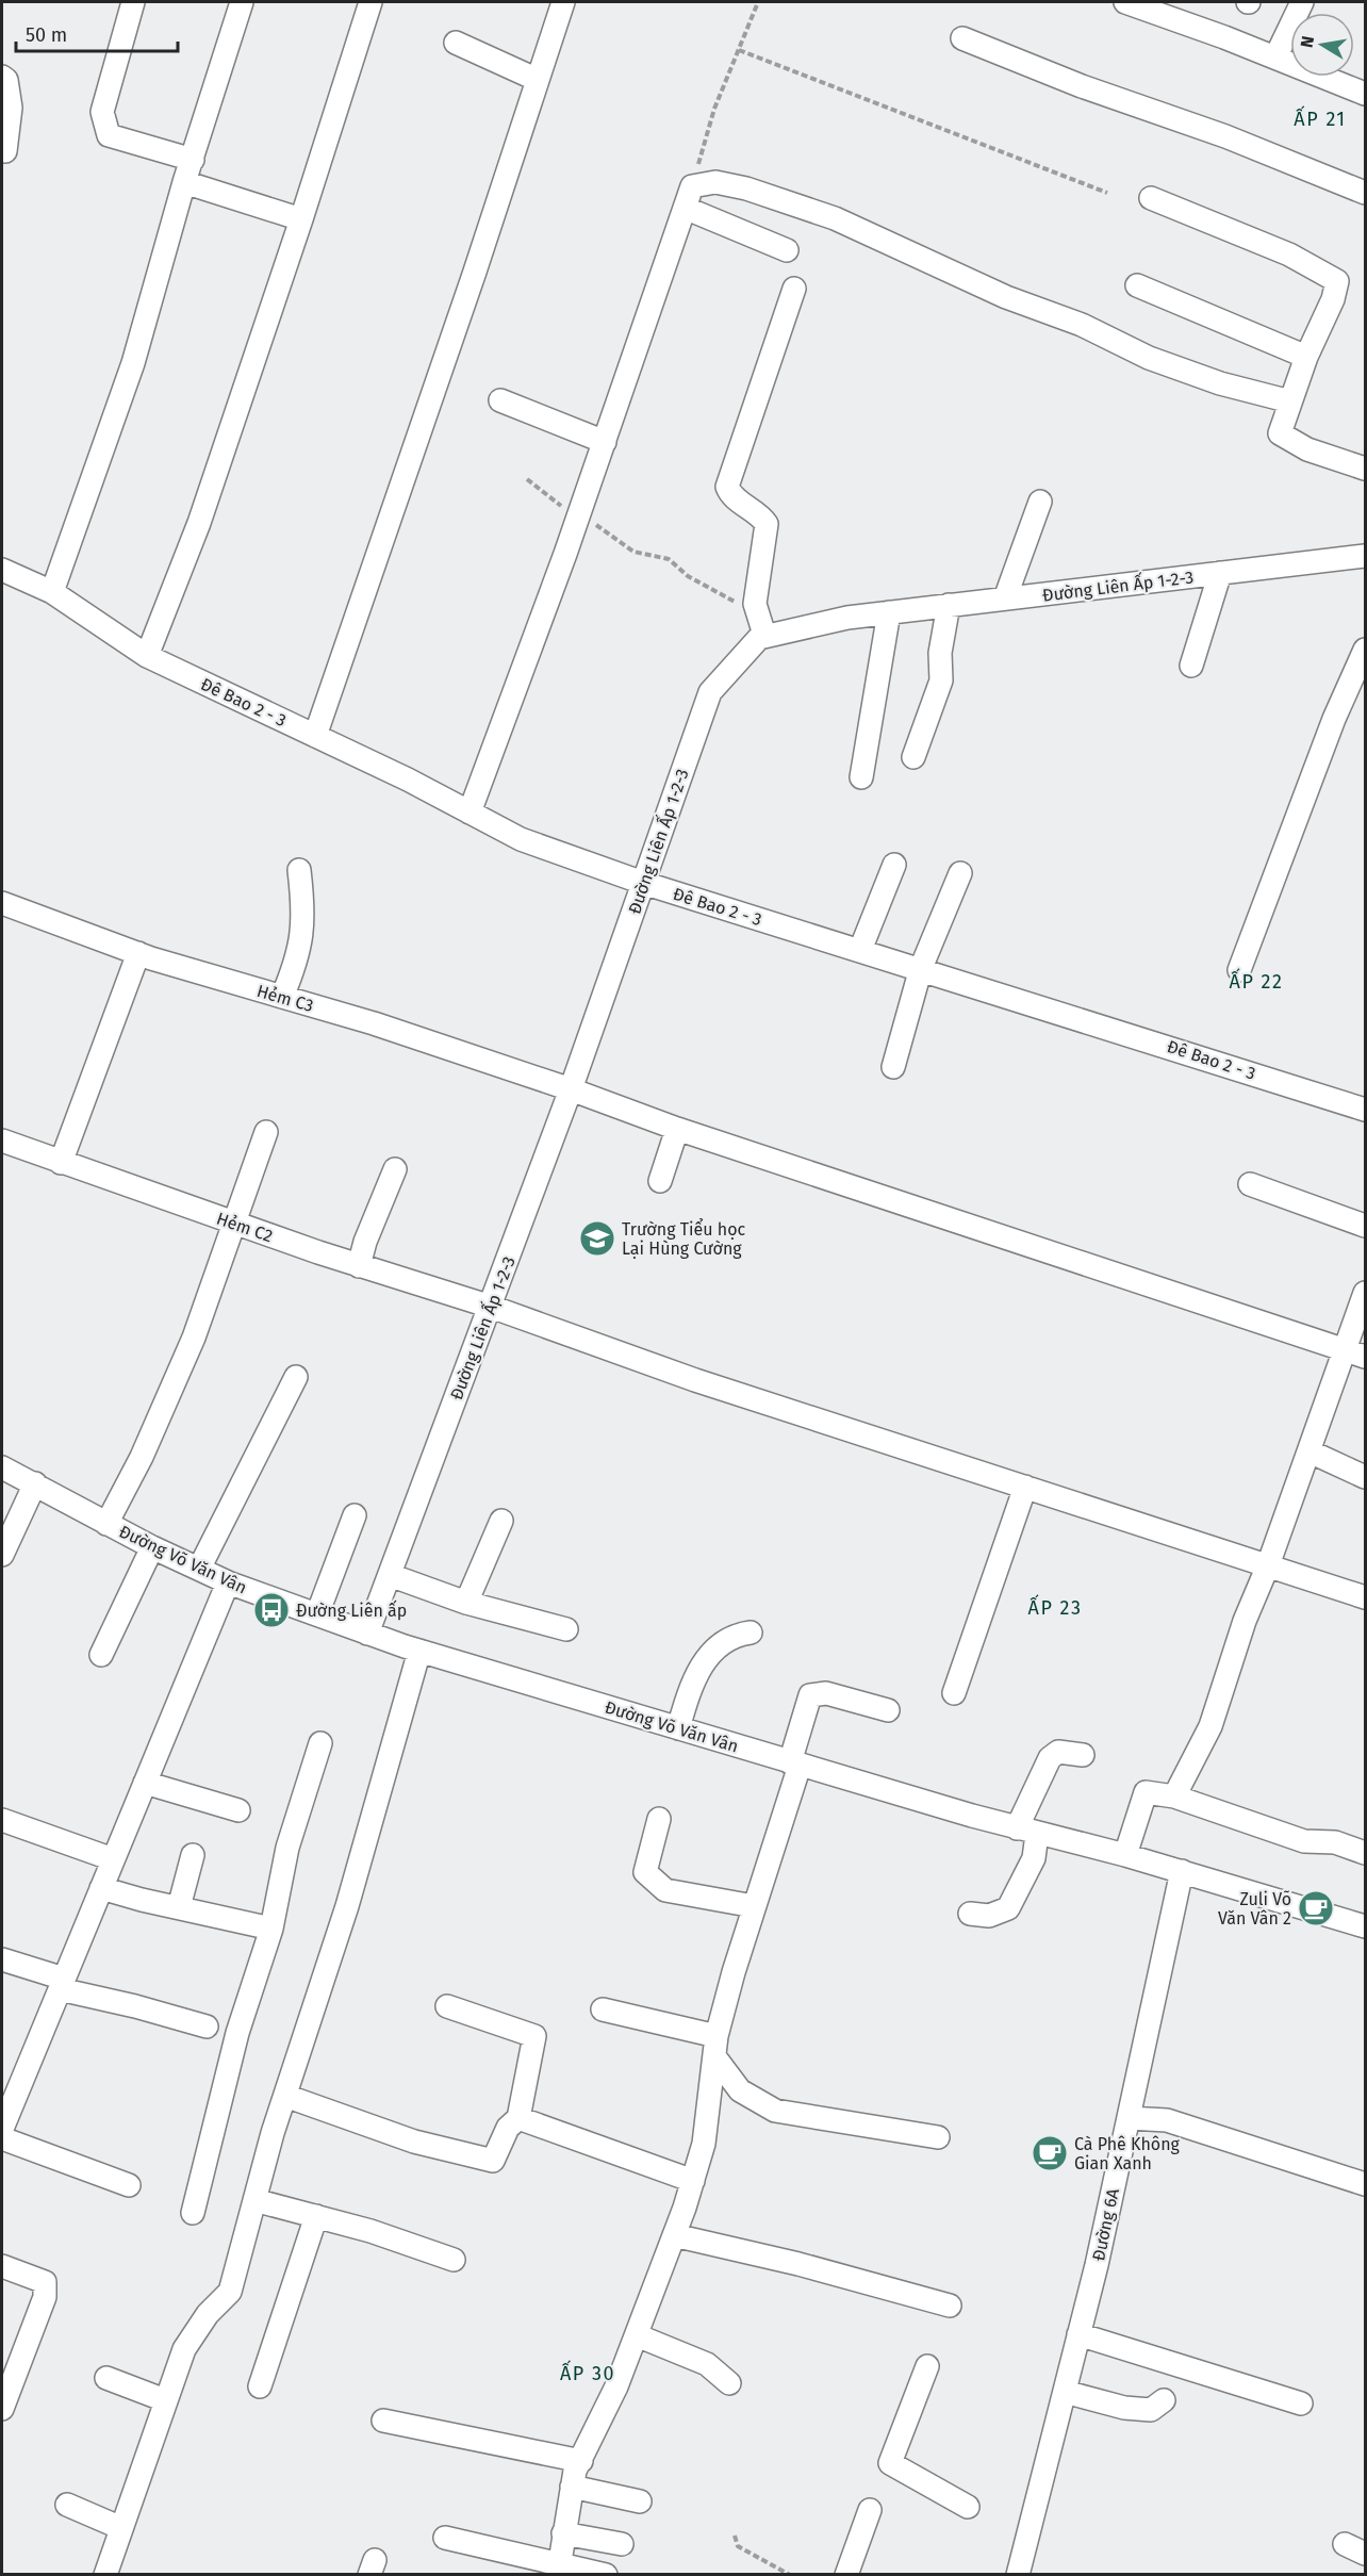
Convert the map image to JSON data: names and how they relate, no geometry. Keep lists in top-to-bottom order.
{
  "streets": {
    "street": [
      "Đường Liên Ấp 1-2-3",
      "Đê Bao 2 - 3",
      "Hẻm C3",
      "Hẻm C2",
      "Đường Võ Văn Vân",
      "Đường 6A"
    ]
  },
  "crossings": [
    ["Đường Liên Ấp 1-2-3", "Đê Bao 2 - 3"],
    ["Đường Liên Ấp 1-2-3", "Hẻm C3"],
    ["Đường Liên Ấp 1-2-3", "Hẻm C2"],
    ["Đường Liên Ấp 1-2-3", "Đường Võ Văn Vân"],
    ["Đường Võ Văn Vân", "Đường 6A"]
  ],
  "districts": [
    "ẤP 21",
    "ẤP 22",
    "ẤP 23",
    "ẤP 30"
  ],
  "places": {
    "school or university": ["Trường Tiểu học Lại Hùng Cường"],
    "bus stop": ["Đường Liên ấp"],
    "cafe": ["Zuli Võ Văn Vân 2", "Cà Phê Không Gian Xanh"]
  },
  "scale_bar": "50 m",
  "north": "left"
}
